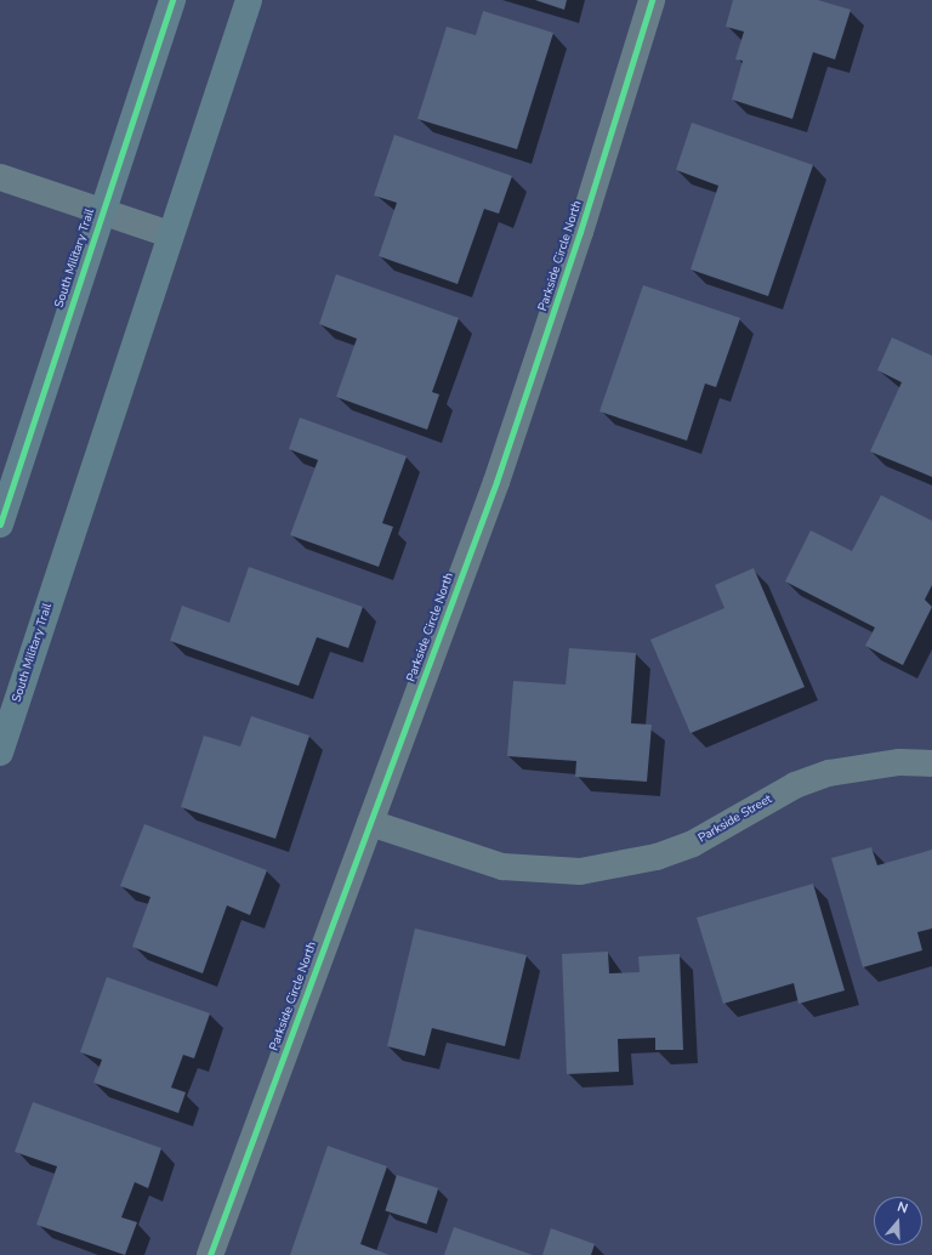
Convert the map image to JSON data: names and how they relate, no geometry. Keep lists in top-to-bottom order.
{
  "streets": {
    "street": ["Parkside Circle North", "South Military Trail", "Parkside Street"]
  },
  "crossings": [
    ["Parkside Circle North", "Parkside Street"]
  ],
  "north": "top"
}
